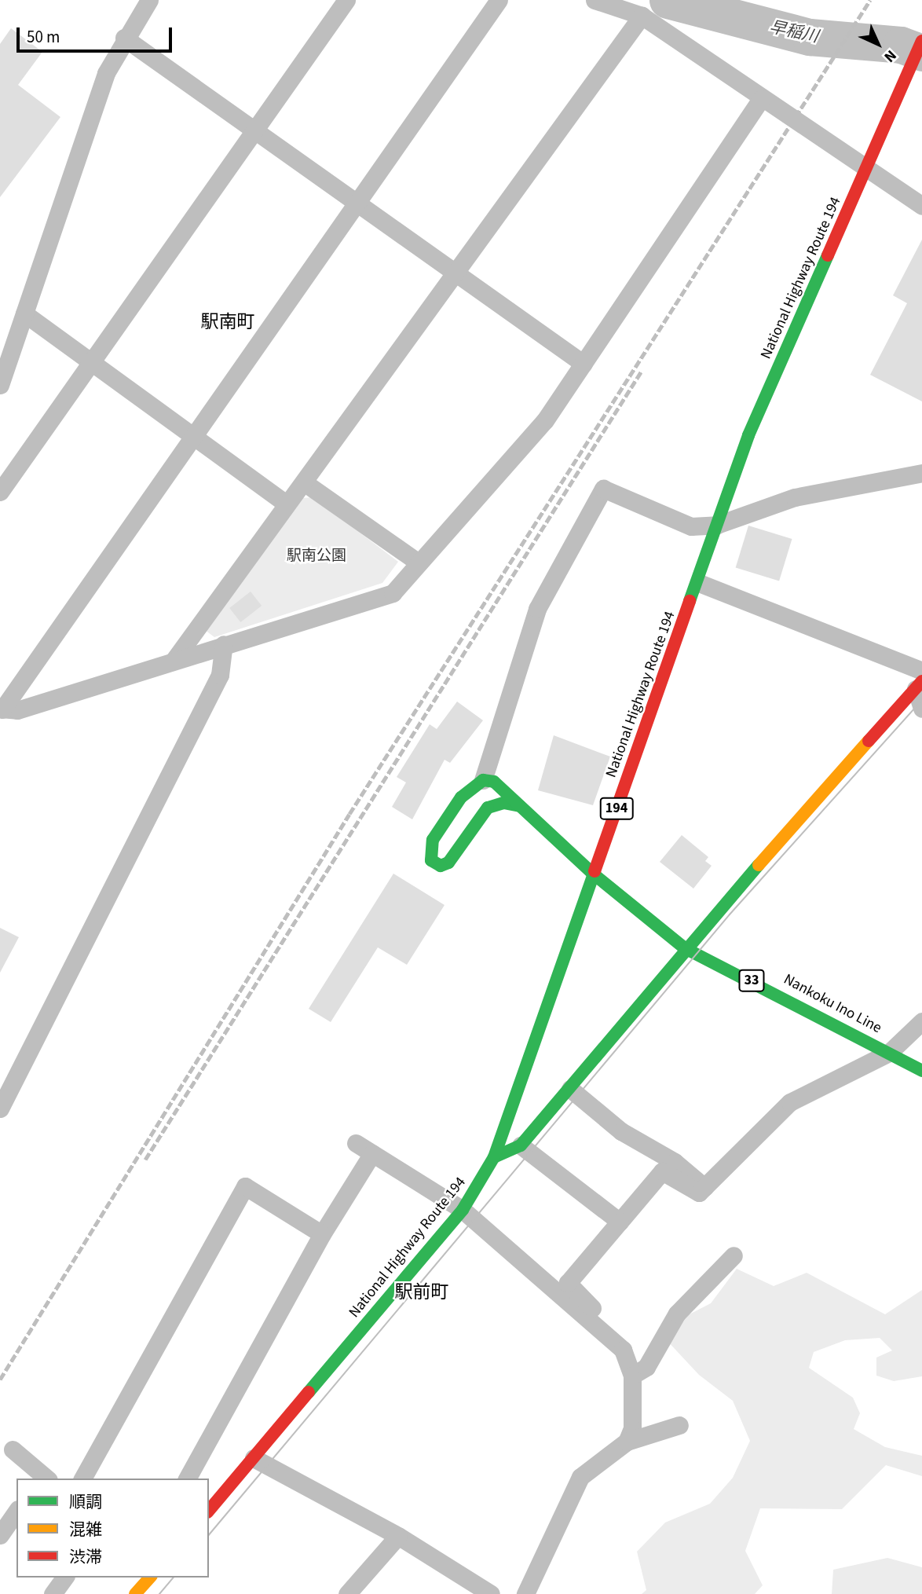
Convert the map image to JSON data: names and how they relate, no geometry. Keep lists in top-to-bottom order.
{
  "streets": {
    "main road": [
      "National Highway Route 194",
      "194",
      "33",
      "Nankoku Ino Line"
    ]
  },
  "crossings": [
    ["National Highway Route 194", "Nankoku Ino Line"]
  ],
  "districts": ["駅南町", "駅前町"],
  "water": ["早稲川"],
  "parks": ["駅南公園"],
  "legend": ["順調", "混雑", "渋滞"],
  "scale_bar": "50 m",
  "north": "bottom right"
}
